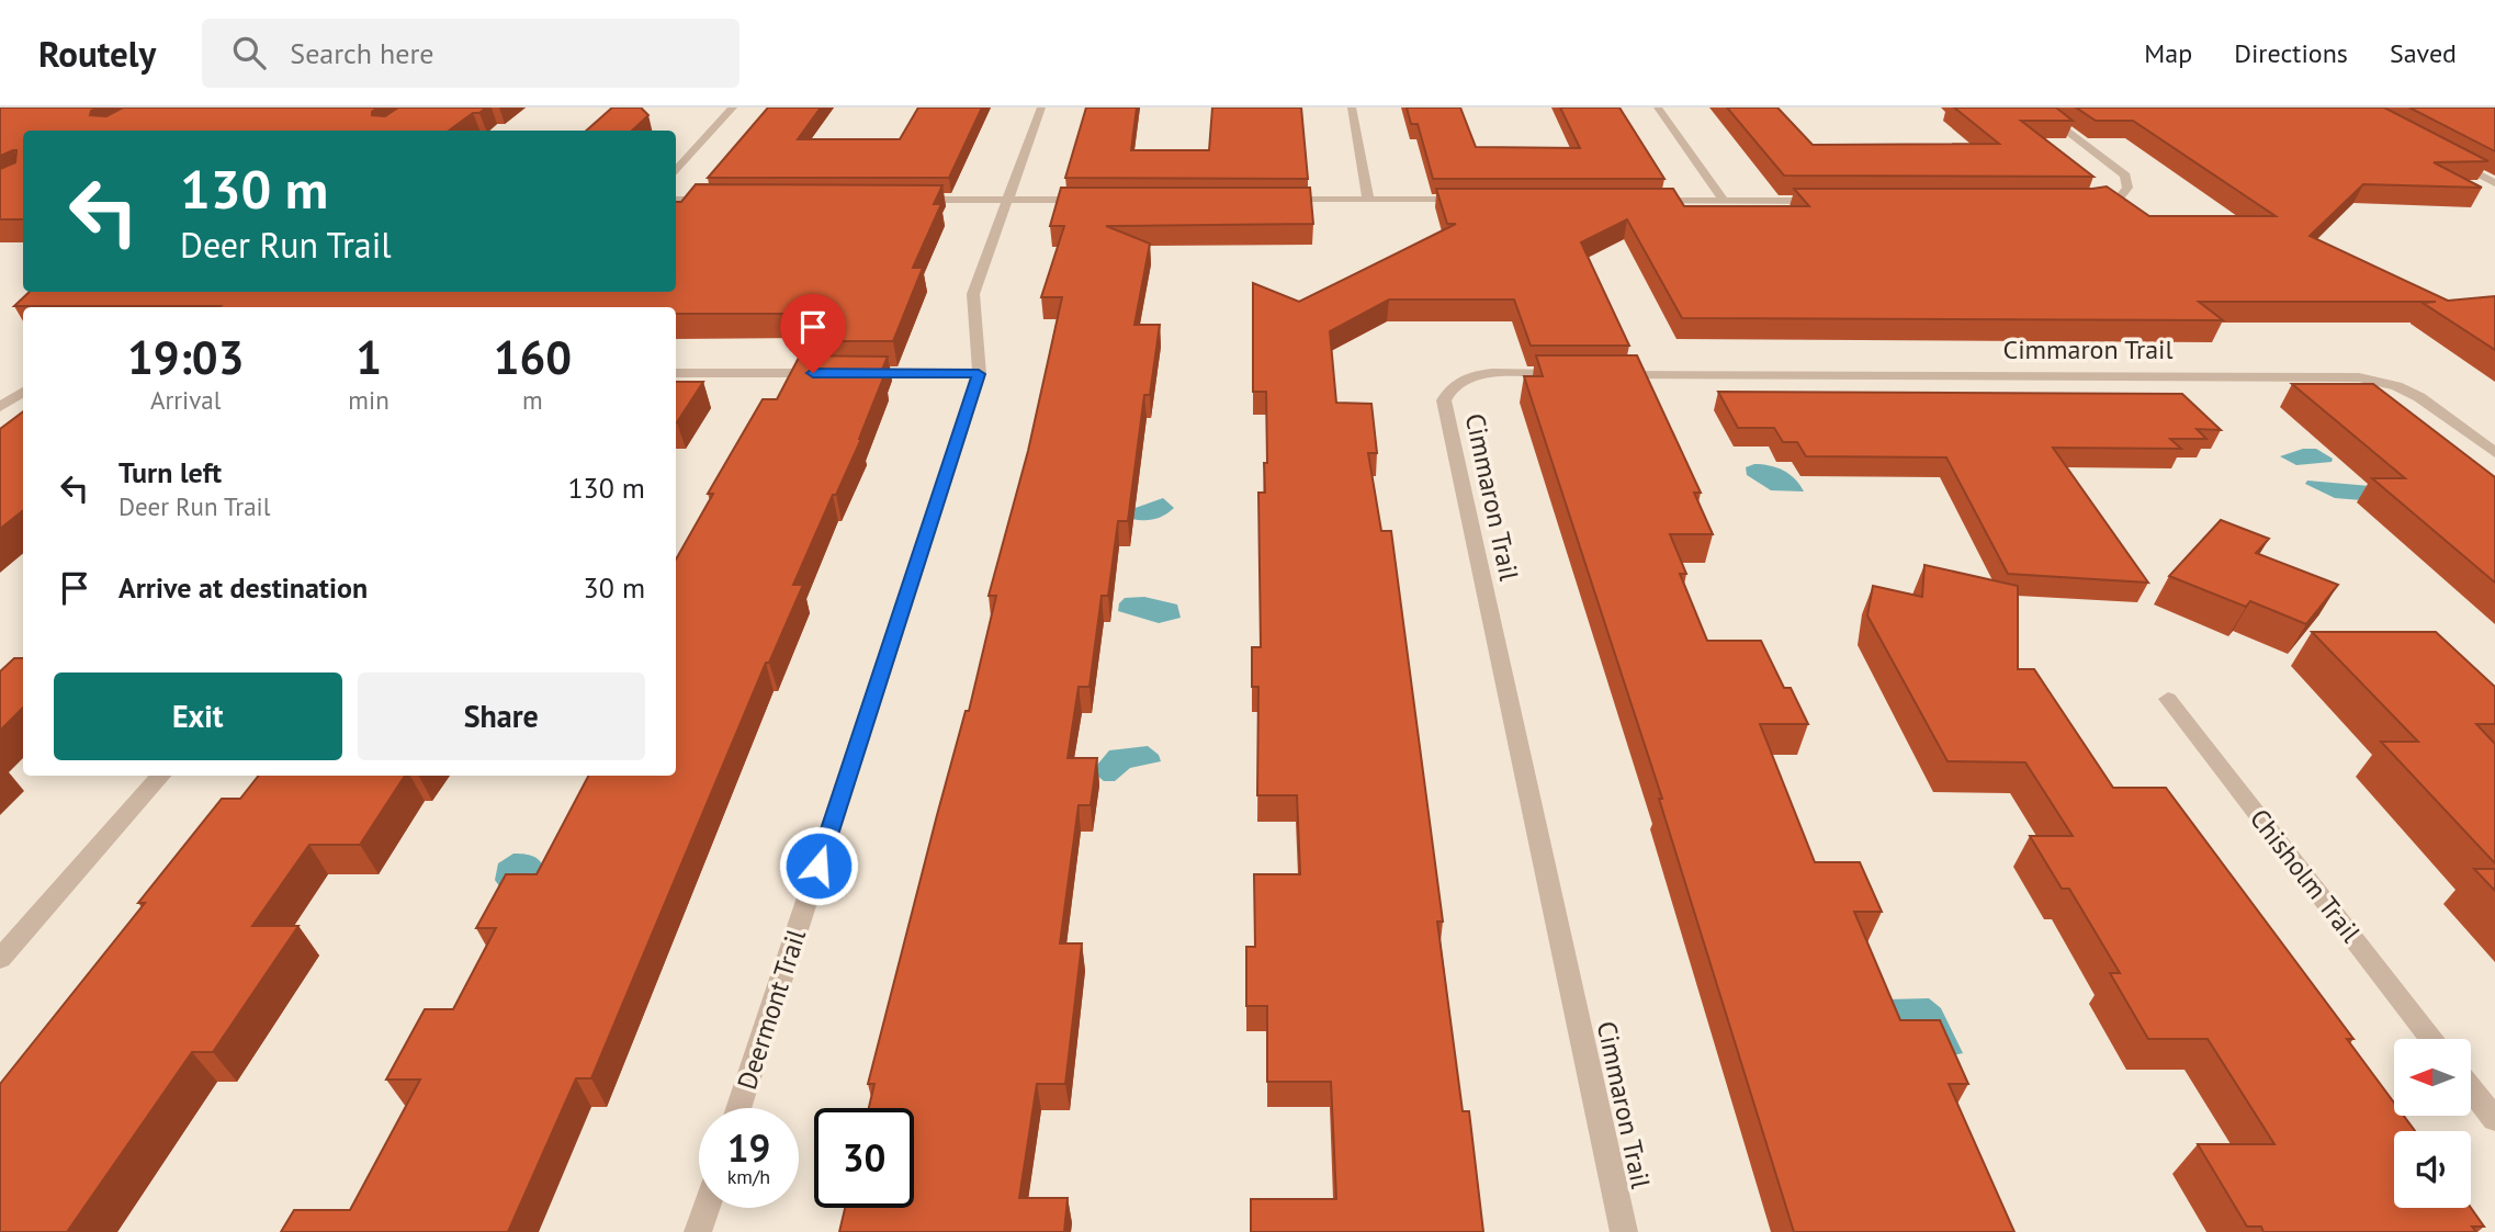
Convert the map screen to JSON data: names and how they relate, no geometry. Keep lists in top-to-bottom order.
{
  "streets": {
    "street": ["Cimmaron Trail", "Chisholm Trail", "Deermont Trail"]
  },
  "north": "left",
  "page": {
    "header": "Routely",
    "search": "Search here",
    "nav": ["Map", "Directions", "Saved"],
    "turn": ["130 m", "Deer Run Trail"],
    "eta": [
      "19:03",
      "Arrival",
      "1",
      "min",
      "160",
      "m"
    ],
    "list": [
      {
        "name": "Turn left",
        "note": "Deer Run Trail",
        "value": "130 m"
      },
      {
        "name": "Arrive at destination",
        "value": "30 m"
      }
    ],
    "buttons": ["Exit", "Share"],
    "speed": "19 km/h",
    "limit": "30"
  }
}
